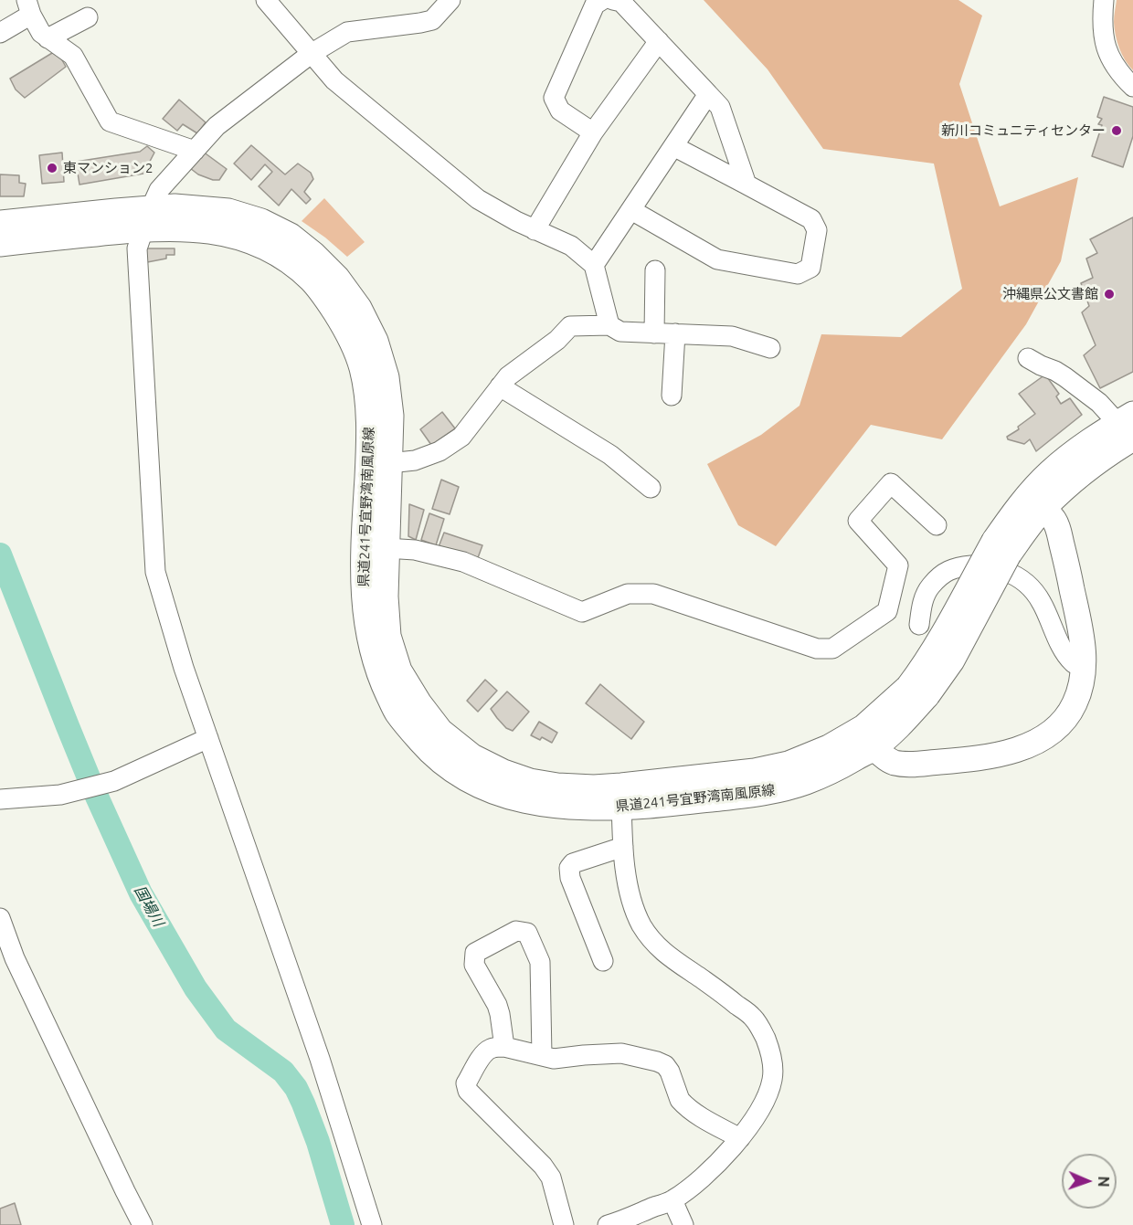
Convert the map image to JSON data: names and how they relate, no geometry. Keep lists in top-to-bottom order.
{
  "streets": {
    "main road": ["県道241号宜野湾南風原線"]
  },
  "water": ["国場川"],
  "places": ["新川コミュニティセンター", "東マンション2", "沖縄県公文書館"],
  "north": "right"
}
